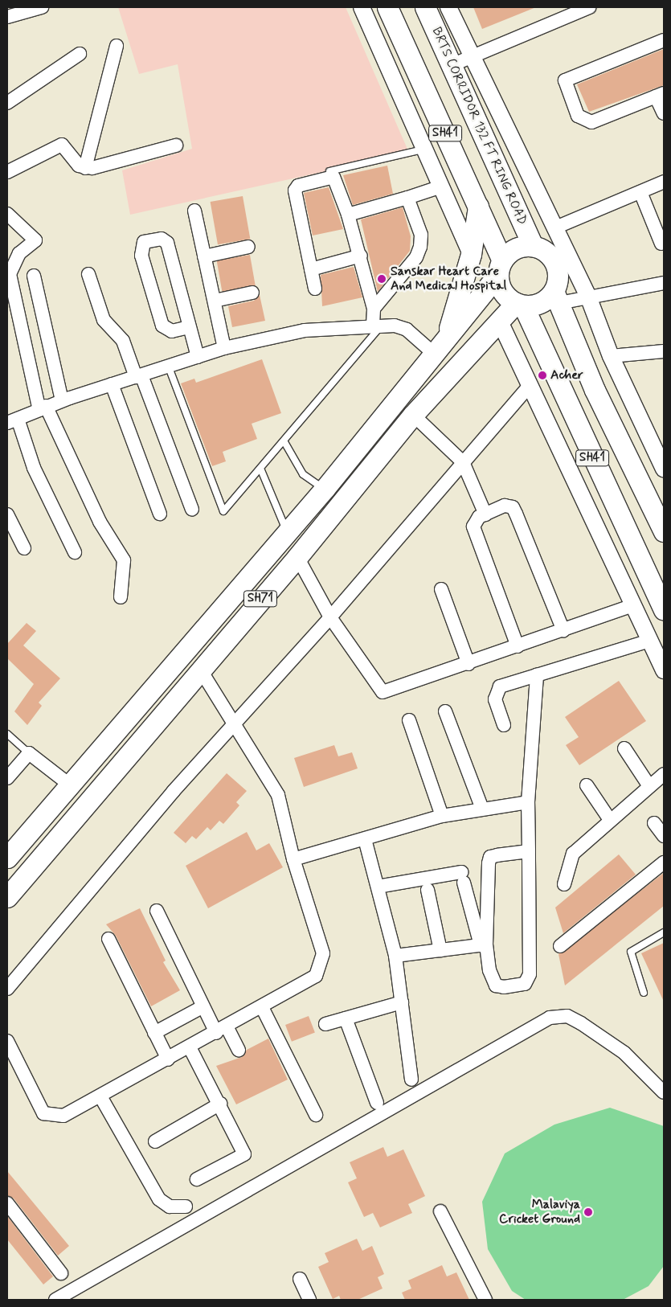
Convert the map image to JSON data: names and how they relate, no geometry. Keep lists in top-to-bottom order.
{
  "streets": {
    "main road": ["BRTS CORRIDOR 132 FT RING ROAD", "SH41", "SH71"]
  },
  "crossings": [
    ["BRTS CORRIDOR 132 FT RING ROAD", "SH41"],
    ["BRTS CORRIDOR 132 FT RING ROAD", "SH71"],
    ["SH41", "SH71"]
  ],
  "places": ["Sanskar Heart Care And Medical Hospital", "Acher", "Malaviya Cricket Ground"]
}
